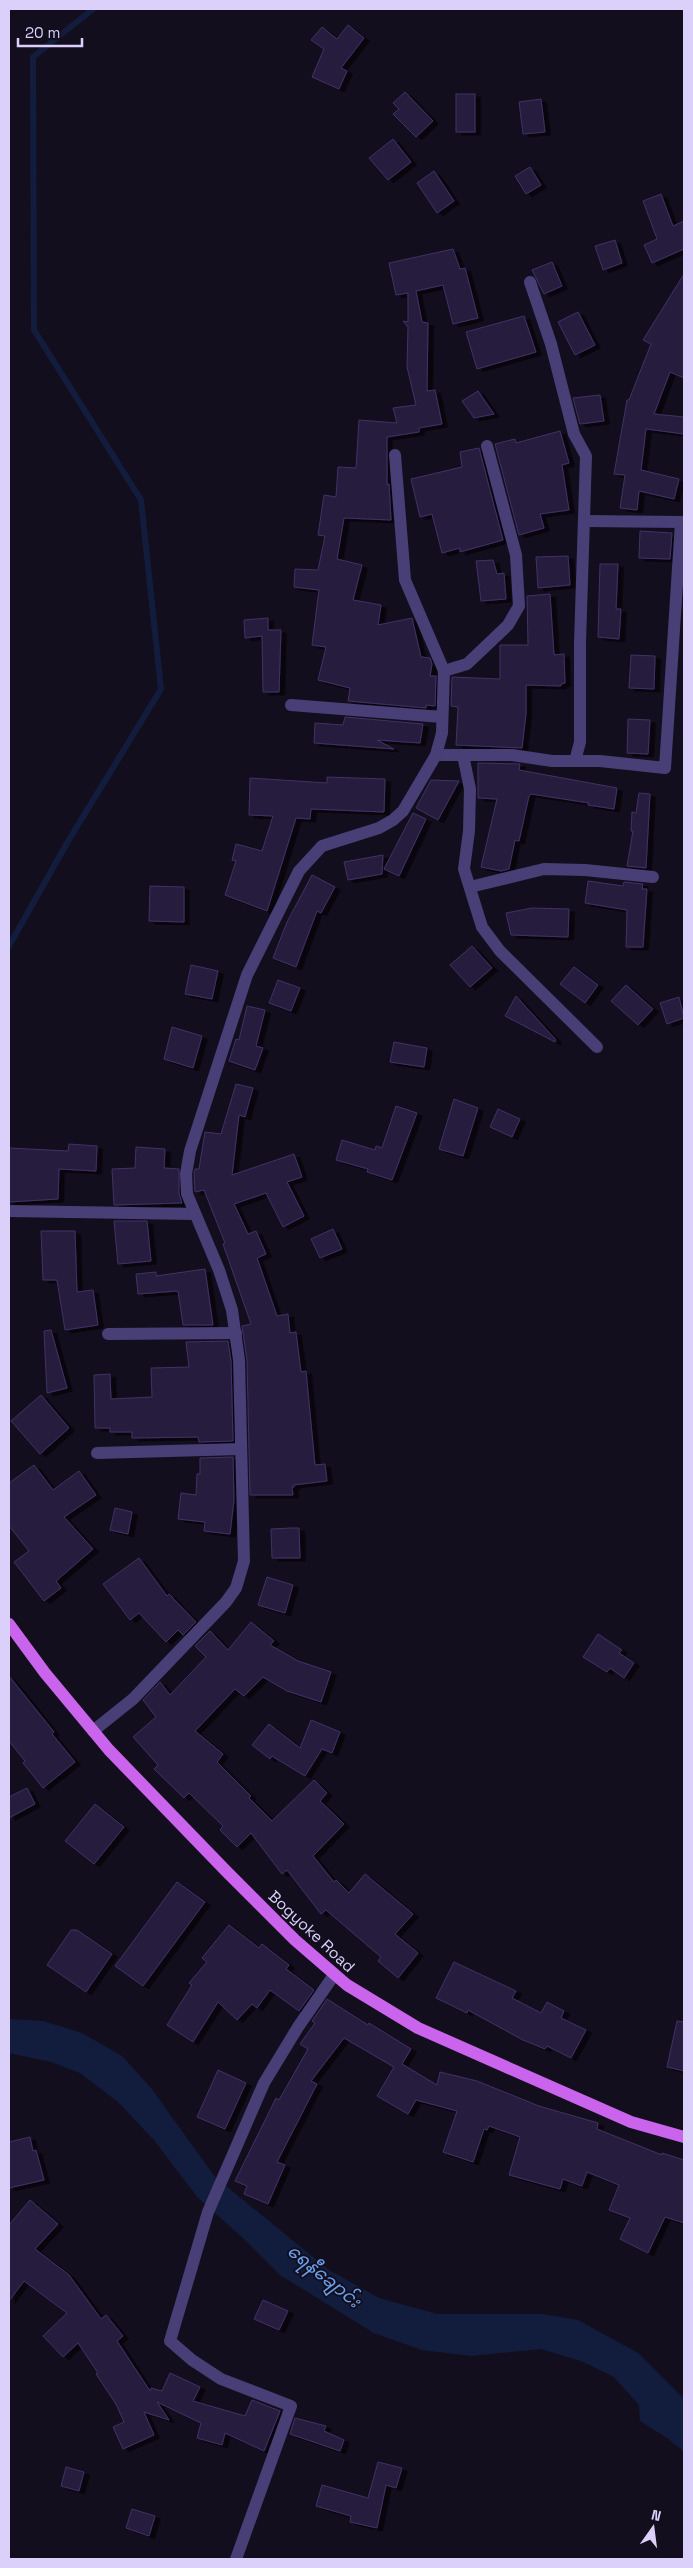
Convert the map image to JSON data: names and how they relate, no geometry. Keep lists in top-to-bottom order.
{
  "streets": {
    "main road": ["Bogyoke Road"]
  },
  "water": ["ရေနီချောင်း"],
  "scale_bar": "20 m",
  "north": "top"
}
